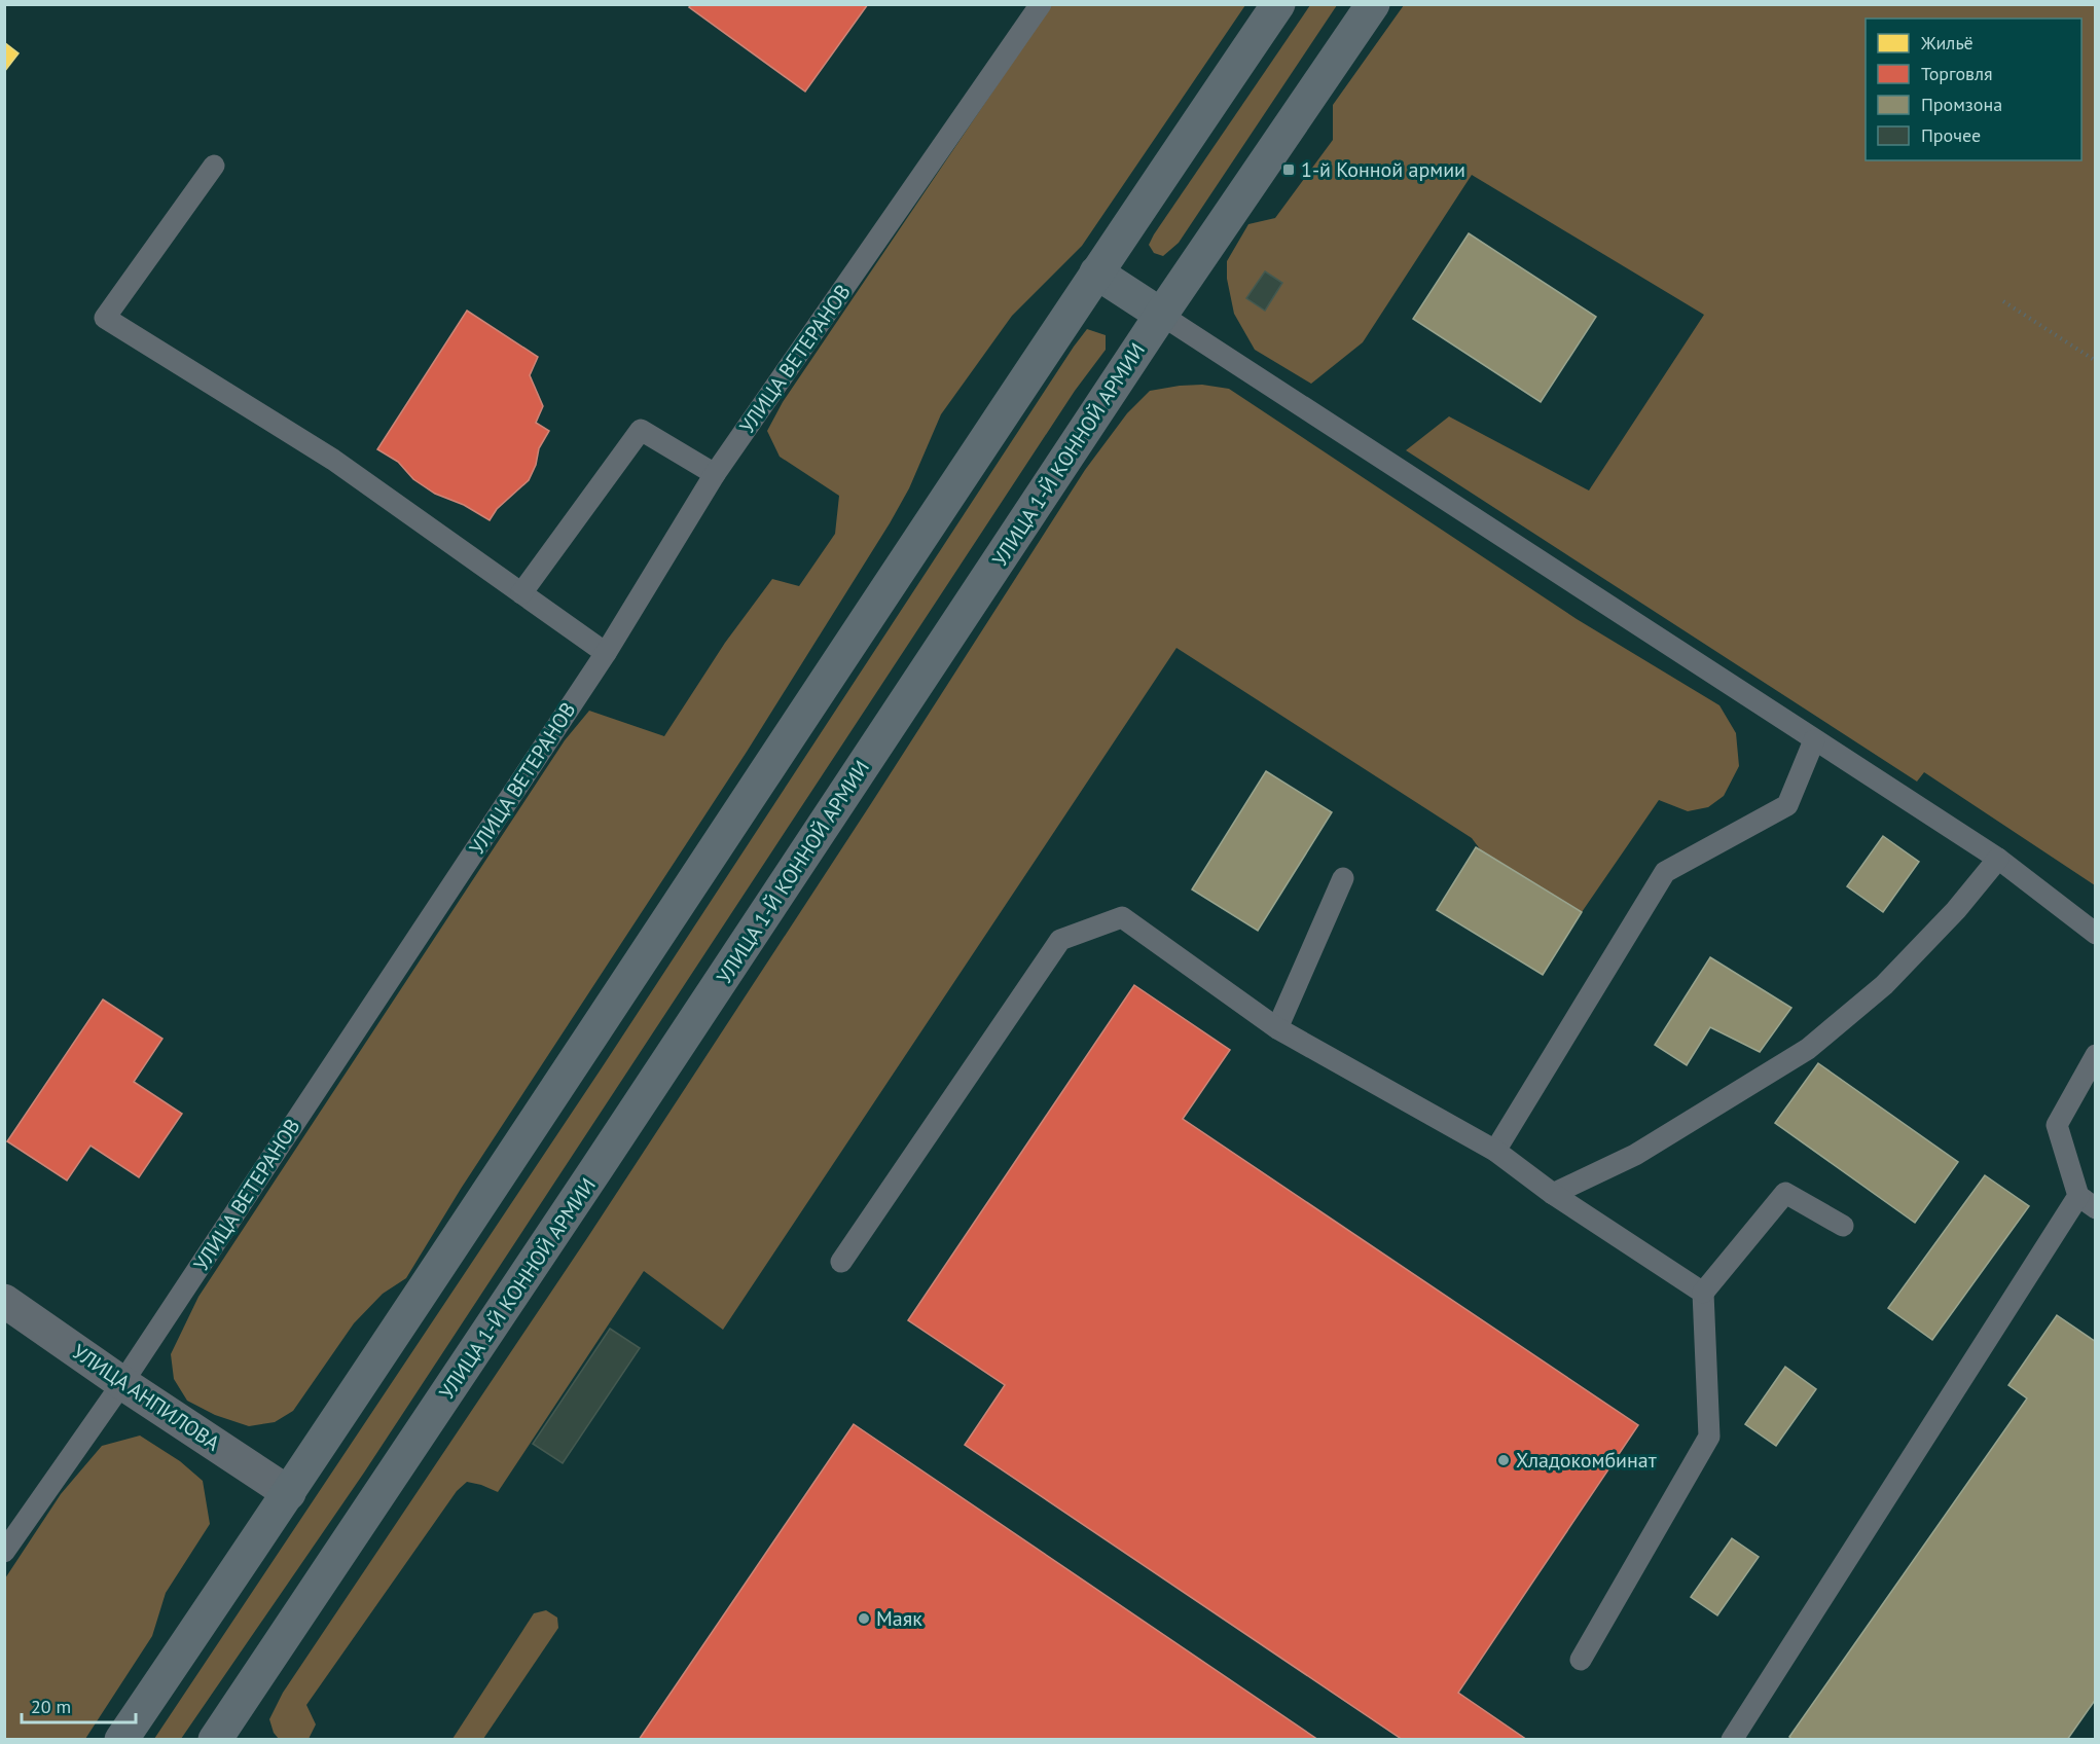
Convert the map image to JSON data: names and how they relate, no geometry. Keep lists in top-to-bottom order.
{
  "streets": {
    "main road": ["УЛИЦА 1-Й КОННОЙ АРМИИ"],
    "street": ["УЛИЦА АНПИЛОВА"],
    "lane": ["УЛИЦА ВЕТЕРАНОВ"]
  },
  "crossings": [
    ["УЛИЦА ВЕТЕРАНОВ", "УЛИЦА АНПИЛОВА"]
  ],
  "places": {
    "transit": ["1-й Конной армии"],
    "other": ["Хладокомбинат", "Маяк"]
  },
  "legend": [
    "Жильё",
    "Торговля",
    "Промзона",
    "Прочее"
  ],
  "scale_bar": "20 m"
}
